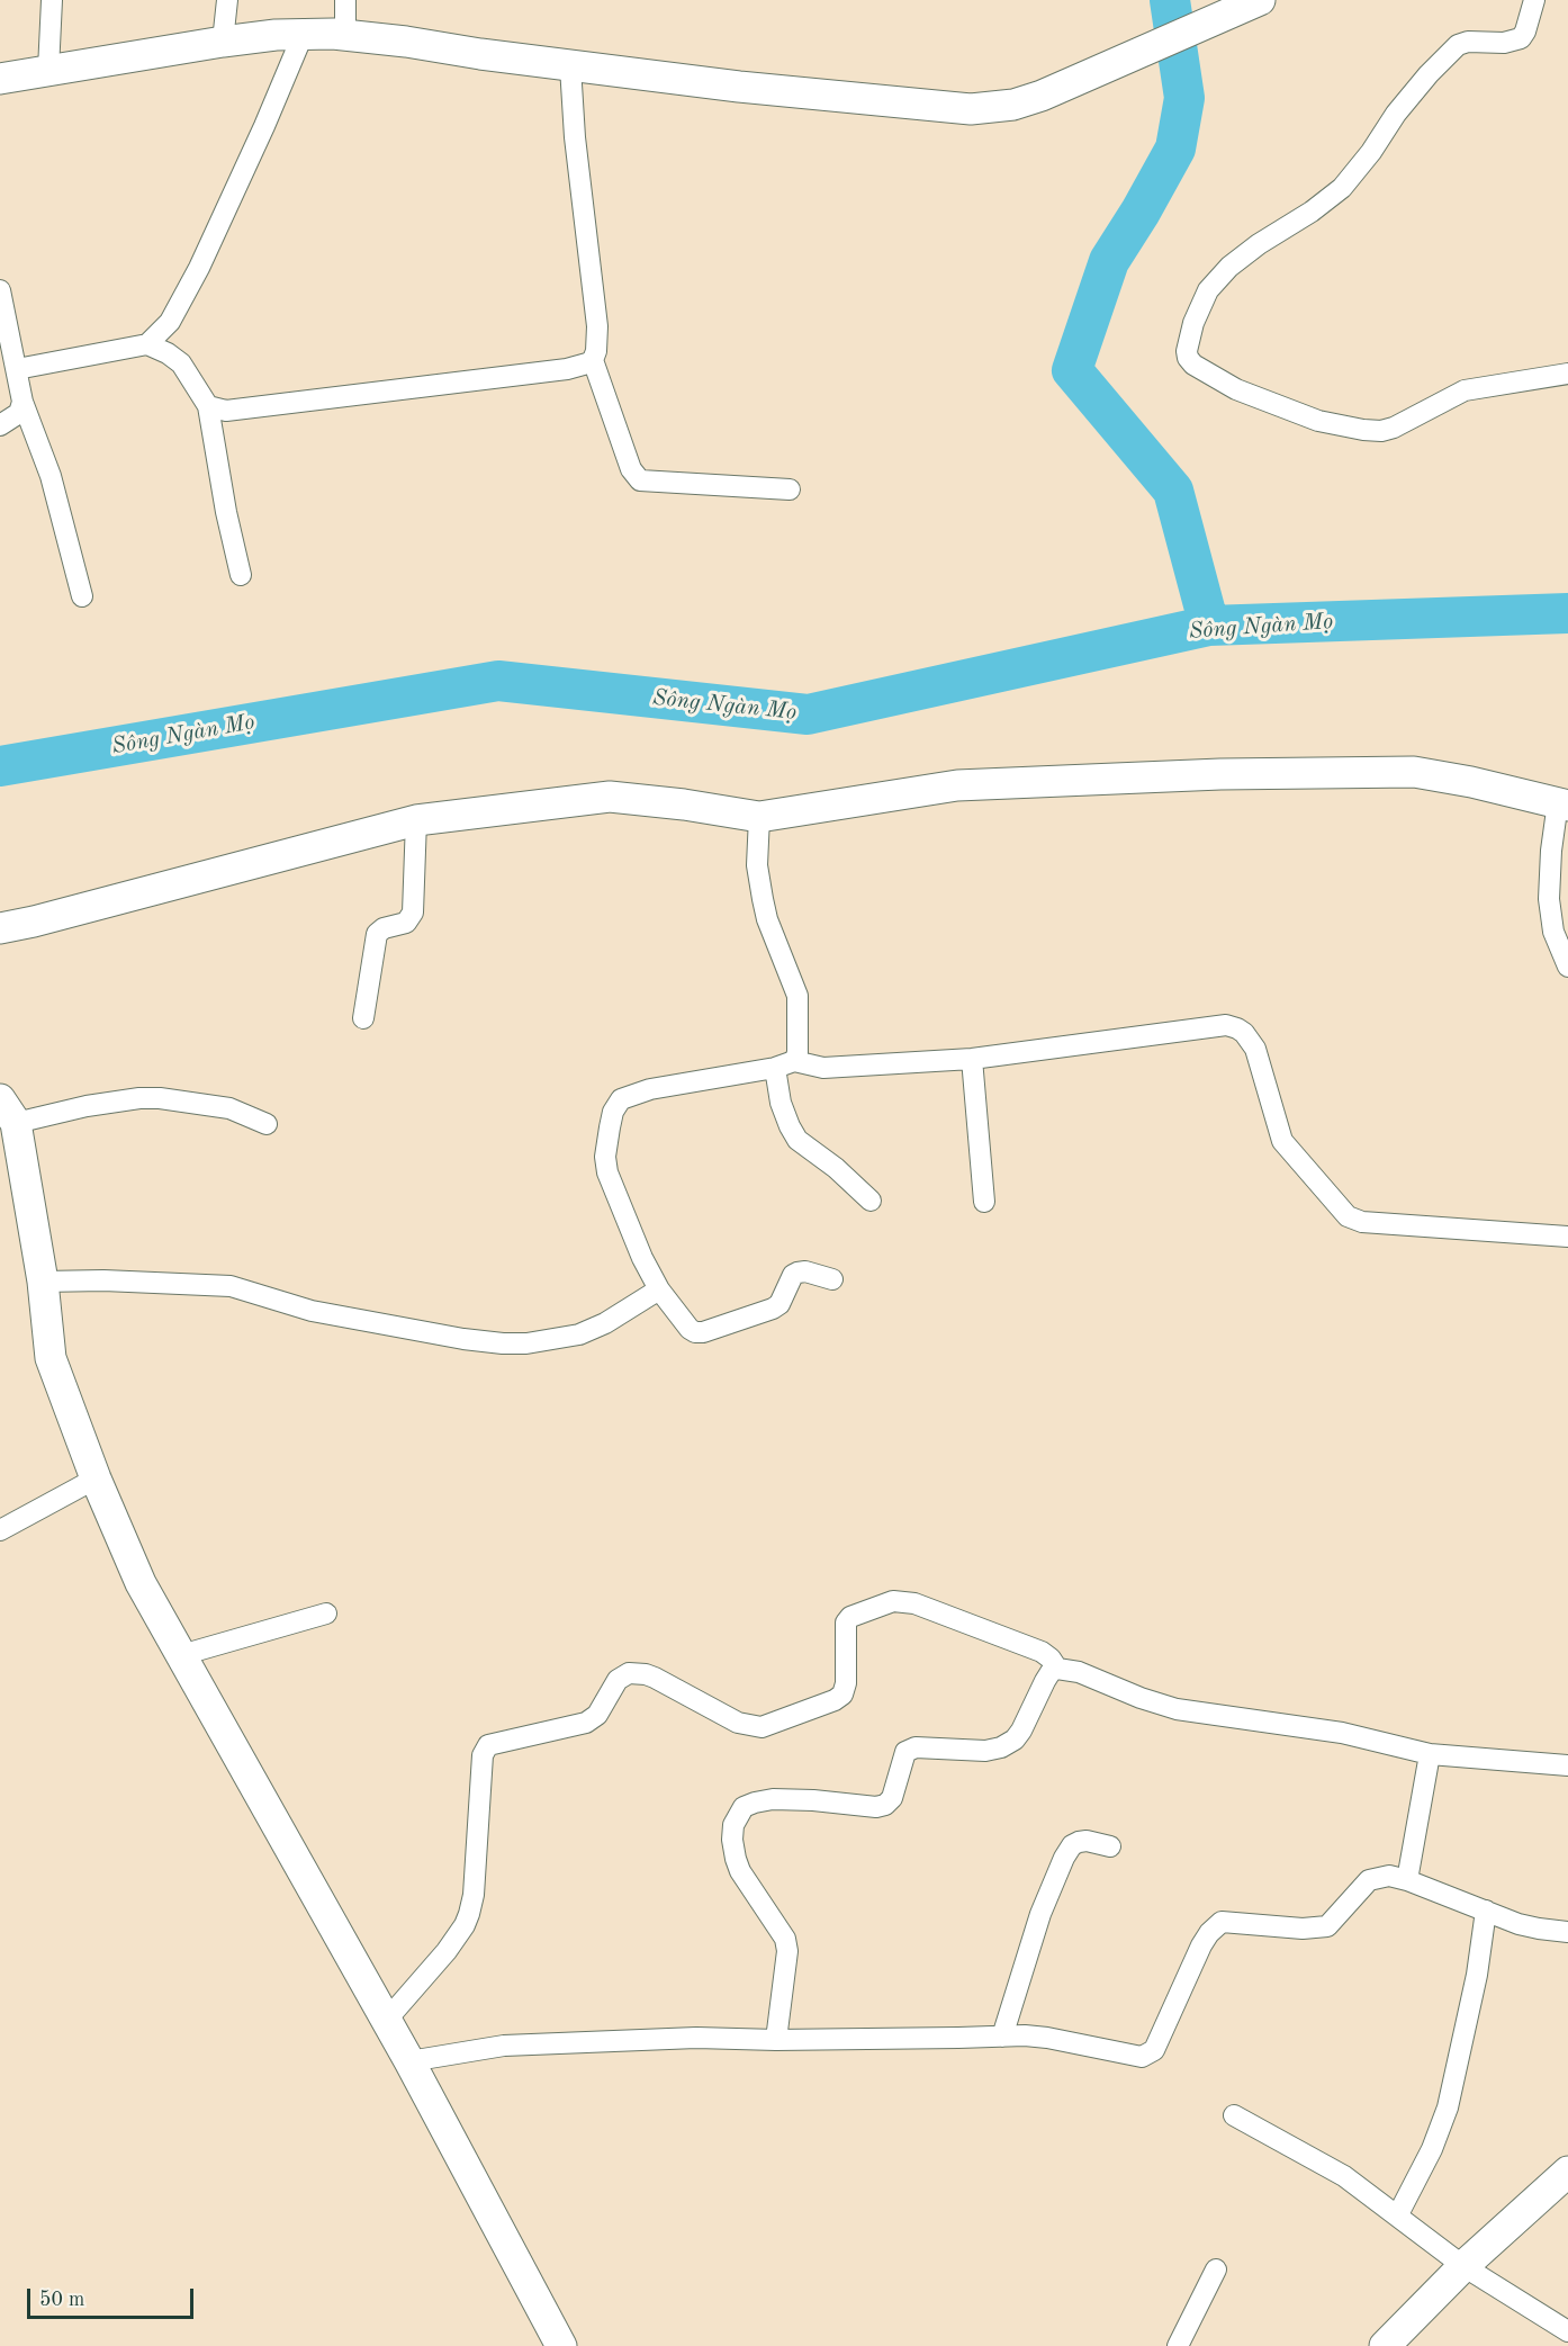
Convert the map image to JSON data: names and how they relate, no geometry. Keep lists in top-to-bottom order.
{
  "water": ["Sông Ngàn Mọ"],
  "scale_bar": "50 m"
}
